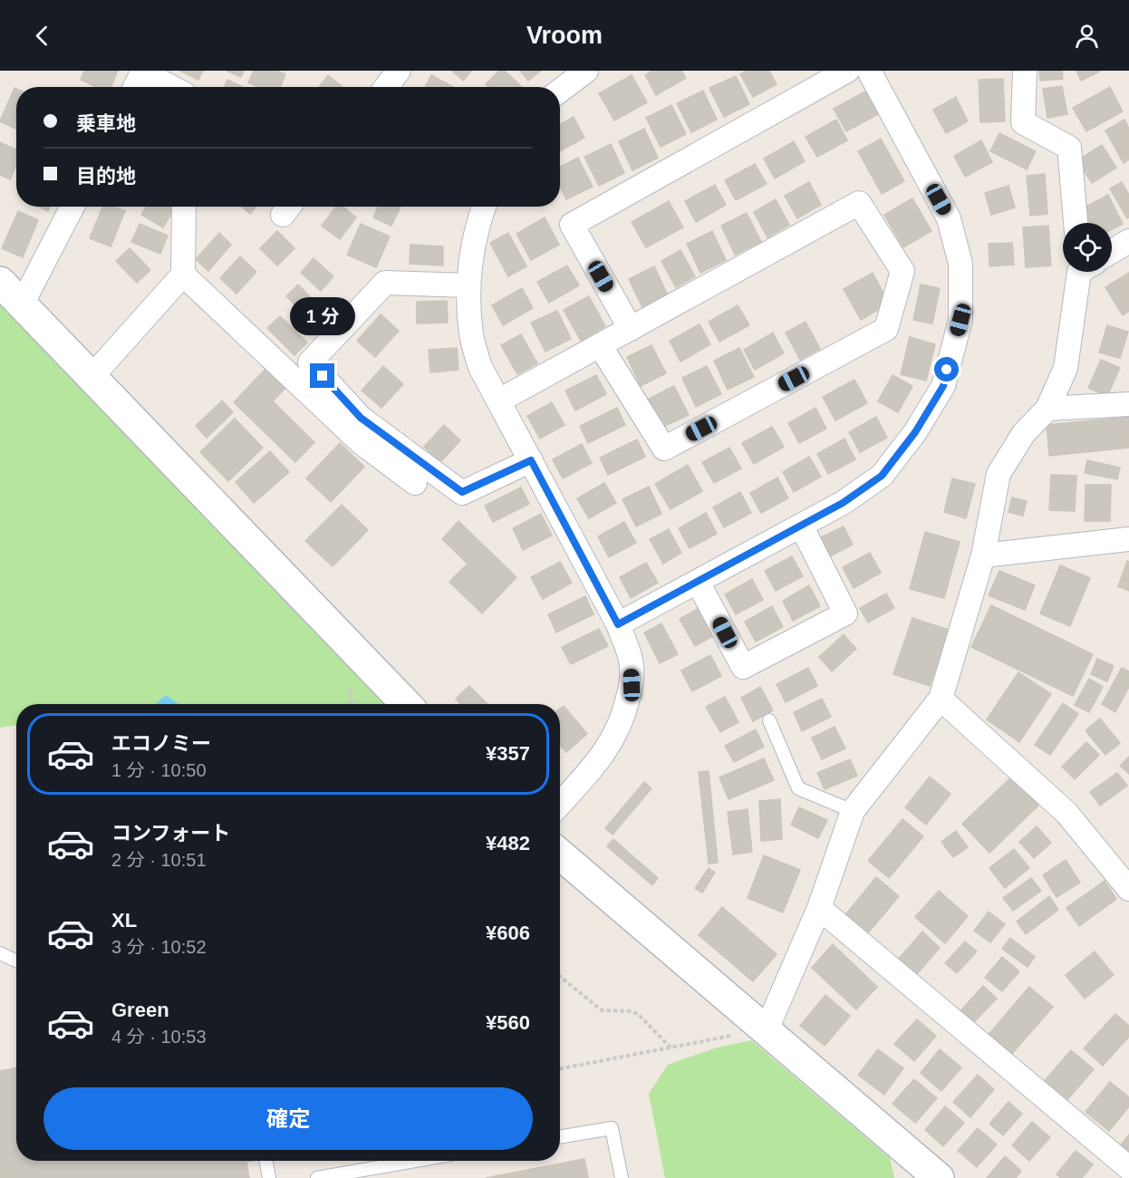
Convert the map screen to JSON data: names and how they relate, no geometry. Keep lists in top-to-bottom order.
{
  "page": {
    "header": "Vroom",
    "banner": ["乗車地", "目的地"],
    "bubble": "1 分",
    "list": [
      {
        "name": "エコノミー",
        "note": "1 分 · 10:50",
        "value": "¥357"
      },
      {
        "name": "コンフォート",
        "note": "2 分 · 10:51",
        "value": "¥482"
      },
      {
        "name": "XL",
        "note": "3 分 · 10:52",
        "value": "¥606"
      },
      {
        "name": "Green",
        "note": "4 分 · 10:53",
        "value": "¥560"
      }
    ],
    "buttons": "確定"
  }
}
